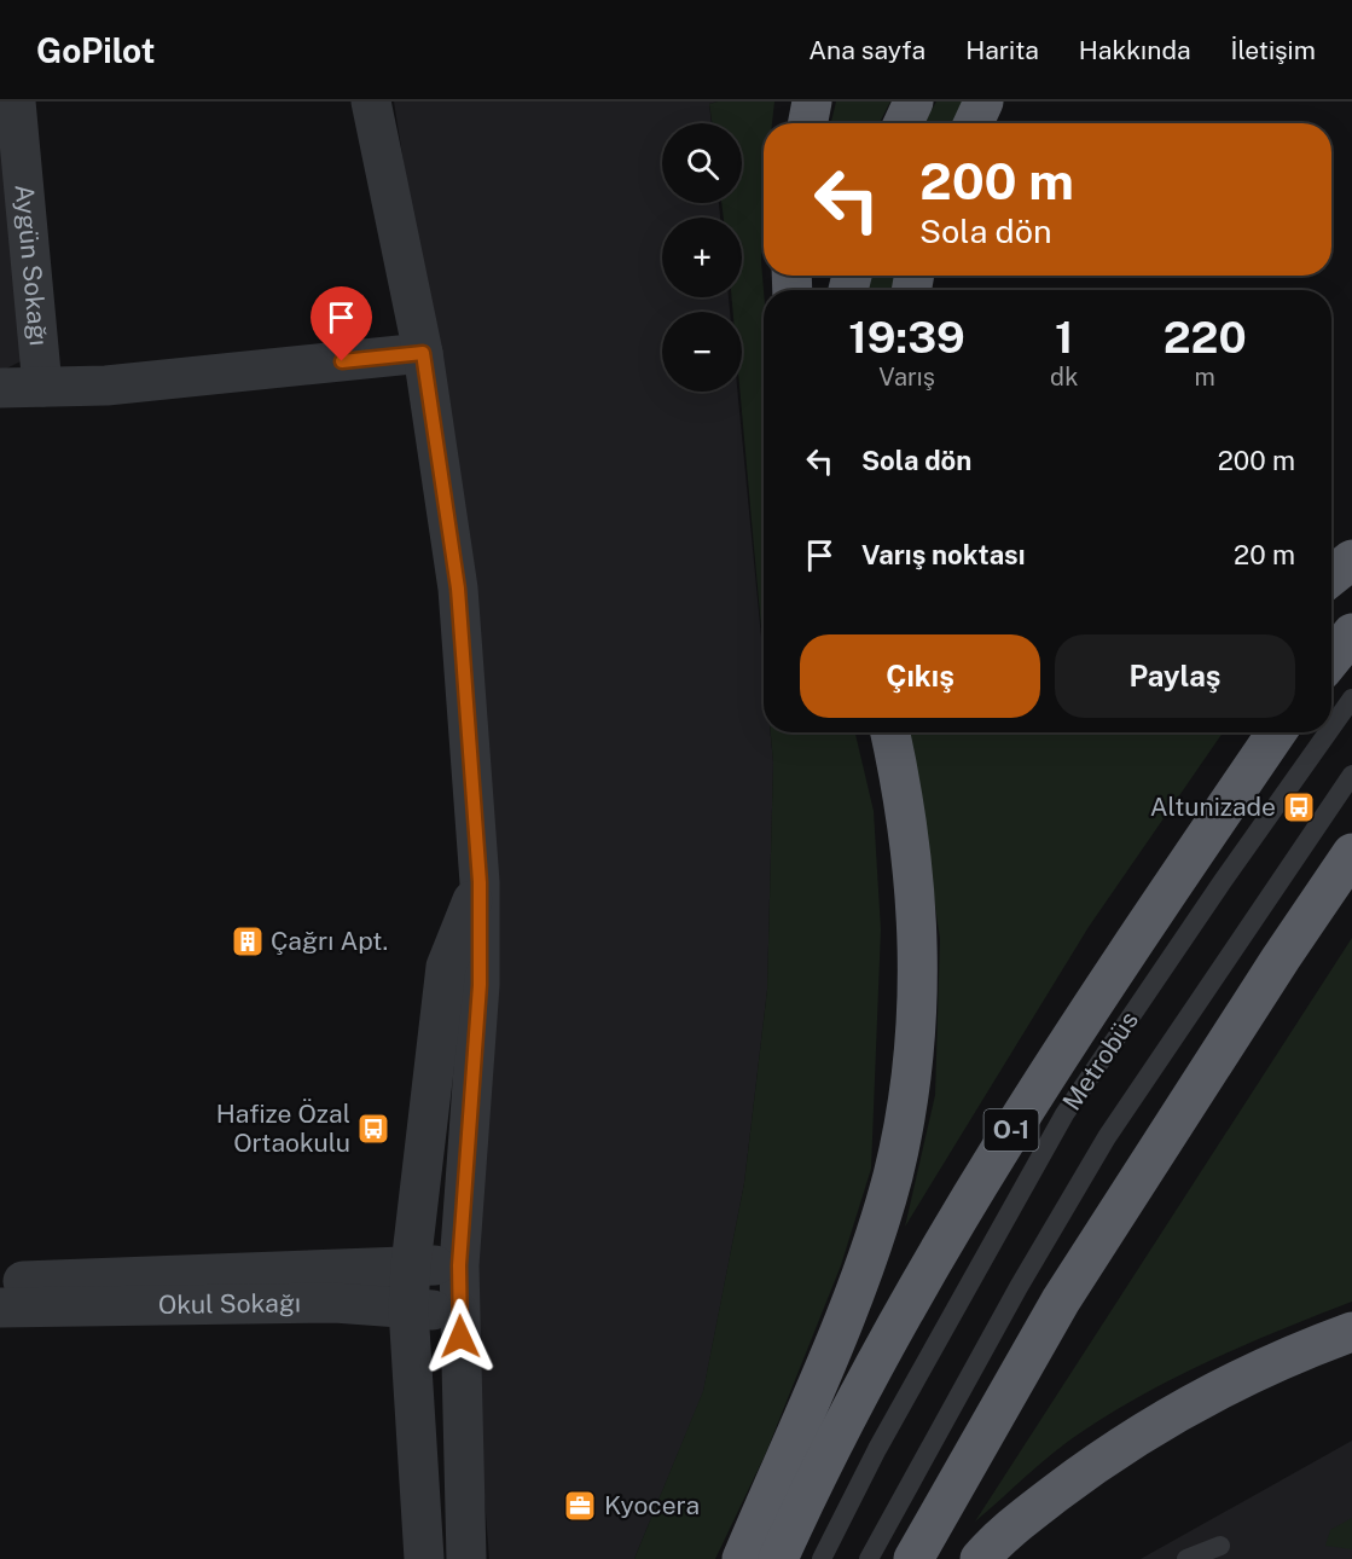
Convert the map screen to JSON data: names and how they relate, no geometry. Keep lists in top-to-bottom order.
{
  "streets": {
    "highway": ["O-1"],
    "street": ["Aygün Sokağı", "Okul Sokağı"],
    "lane": ["Metrobüs"]
  },
  "places": {
    "bus stop": ["Altunizade", "Hafize Özal Ortaokulu"],
    "building": ["Çağrı Apt."],
    "office": ["Kyocera"]
  },
  "page": {
    "header": "GoPilot",
    "nav": [
      "Ana sayfa",
      "Harita",
      "Hakkında",
      "İletişim"
    ],
    "map_buttons": ["+", "−"],
    "turn": ["200 m", "Sola dön"],
    "eta": [
      "19:39",
      "Varış",
      "1",
      "dk",
      "220",
      "m"
    ],
    "list": [
      {
        "name": "Sola dön",
        "value": "200 m"
      },
      {
        "name": "Varış noktası",
        "value": "20 m"
      }
    ],
    "buttons": ["Çıkış", "Paylaş"]
  }
}
